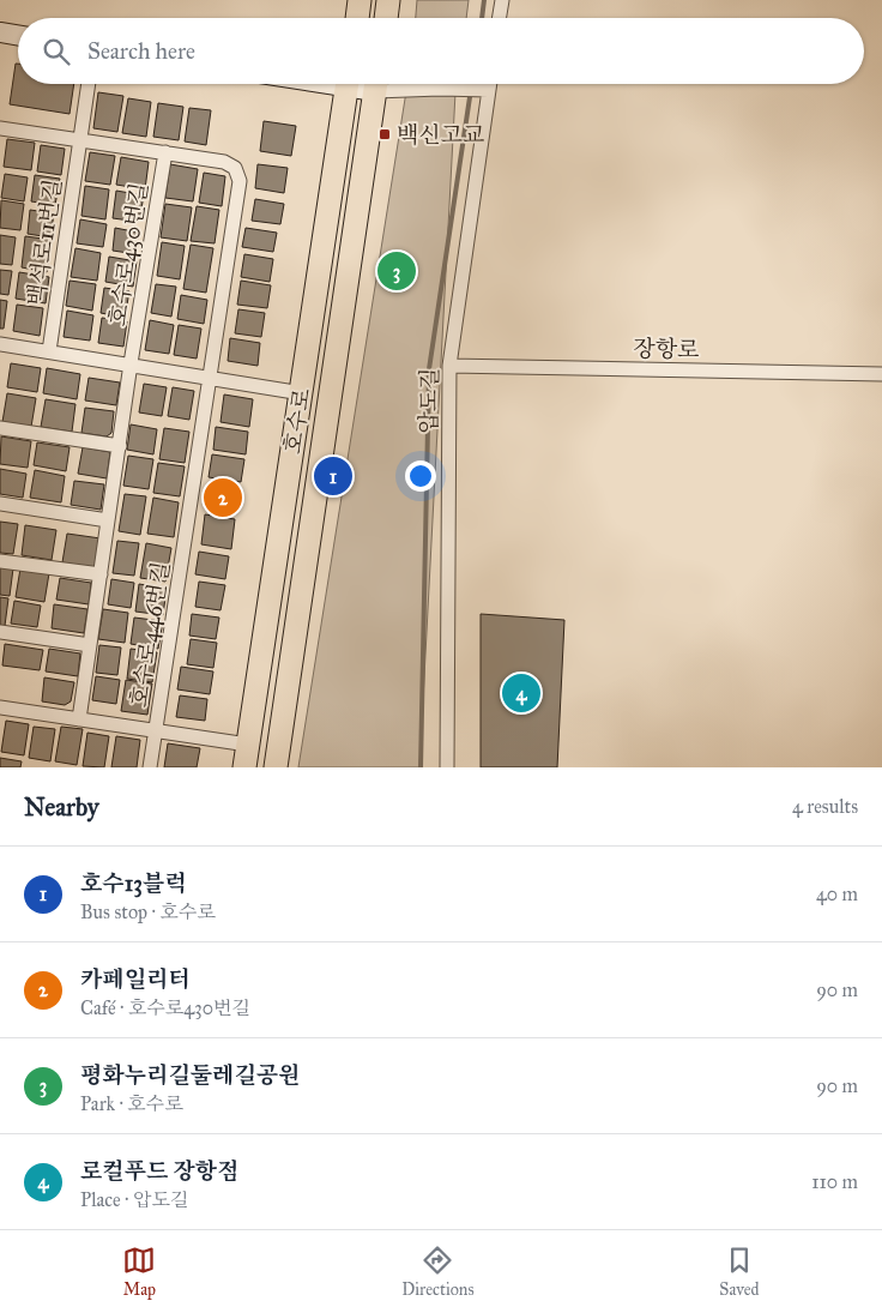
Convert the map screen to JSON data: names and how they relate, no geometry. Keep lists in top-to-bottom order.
{
  "streets": {
    "main road": ["호수로"],
    "street": [
      "백석로11번길",
      "호수로430번길",
      "장항로",
      "압도길",
      "호수로446번길"
    ]
  },
  "crossings": [
    ["장항로", "압도길"],
    ["호수로", "호수로446번길"]
  ],
  "places": {
    "transit": ["백신고교"]
  },
  "page": {
    "search": "Search here",
    "pins": [
      "3",
      "1",
      "2",
      "4"
    ],
    "heading": ["Nearby", "4 results"],
    "list": [
      {
        "mark": "1",
        "name": "호수13블럭",
        "note": "Bus stop · 호수로",
        "value": "40 m"
      },
      {
        "mark": "2",
        "name": "카페일리터",
        "note": "Café · 호수로430번길",
        "value": "90 m"
      },
      {
        "mark": "3",
        "name": "평화누리길둘레길공원",
        "note": "Park · 호수로",
        "value": "90 m"
      },
      {
        "mark": "4",
        "name": "로컬푸드 장항점",
        "note": "Place · 압도길",
        "value": "110 m"
      }
    ],
    "nav": ["Map", "Directions", "Saved"]
  }
}
